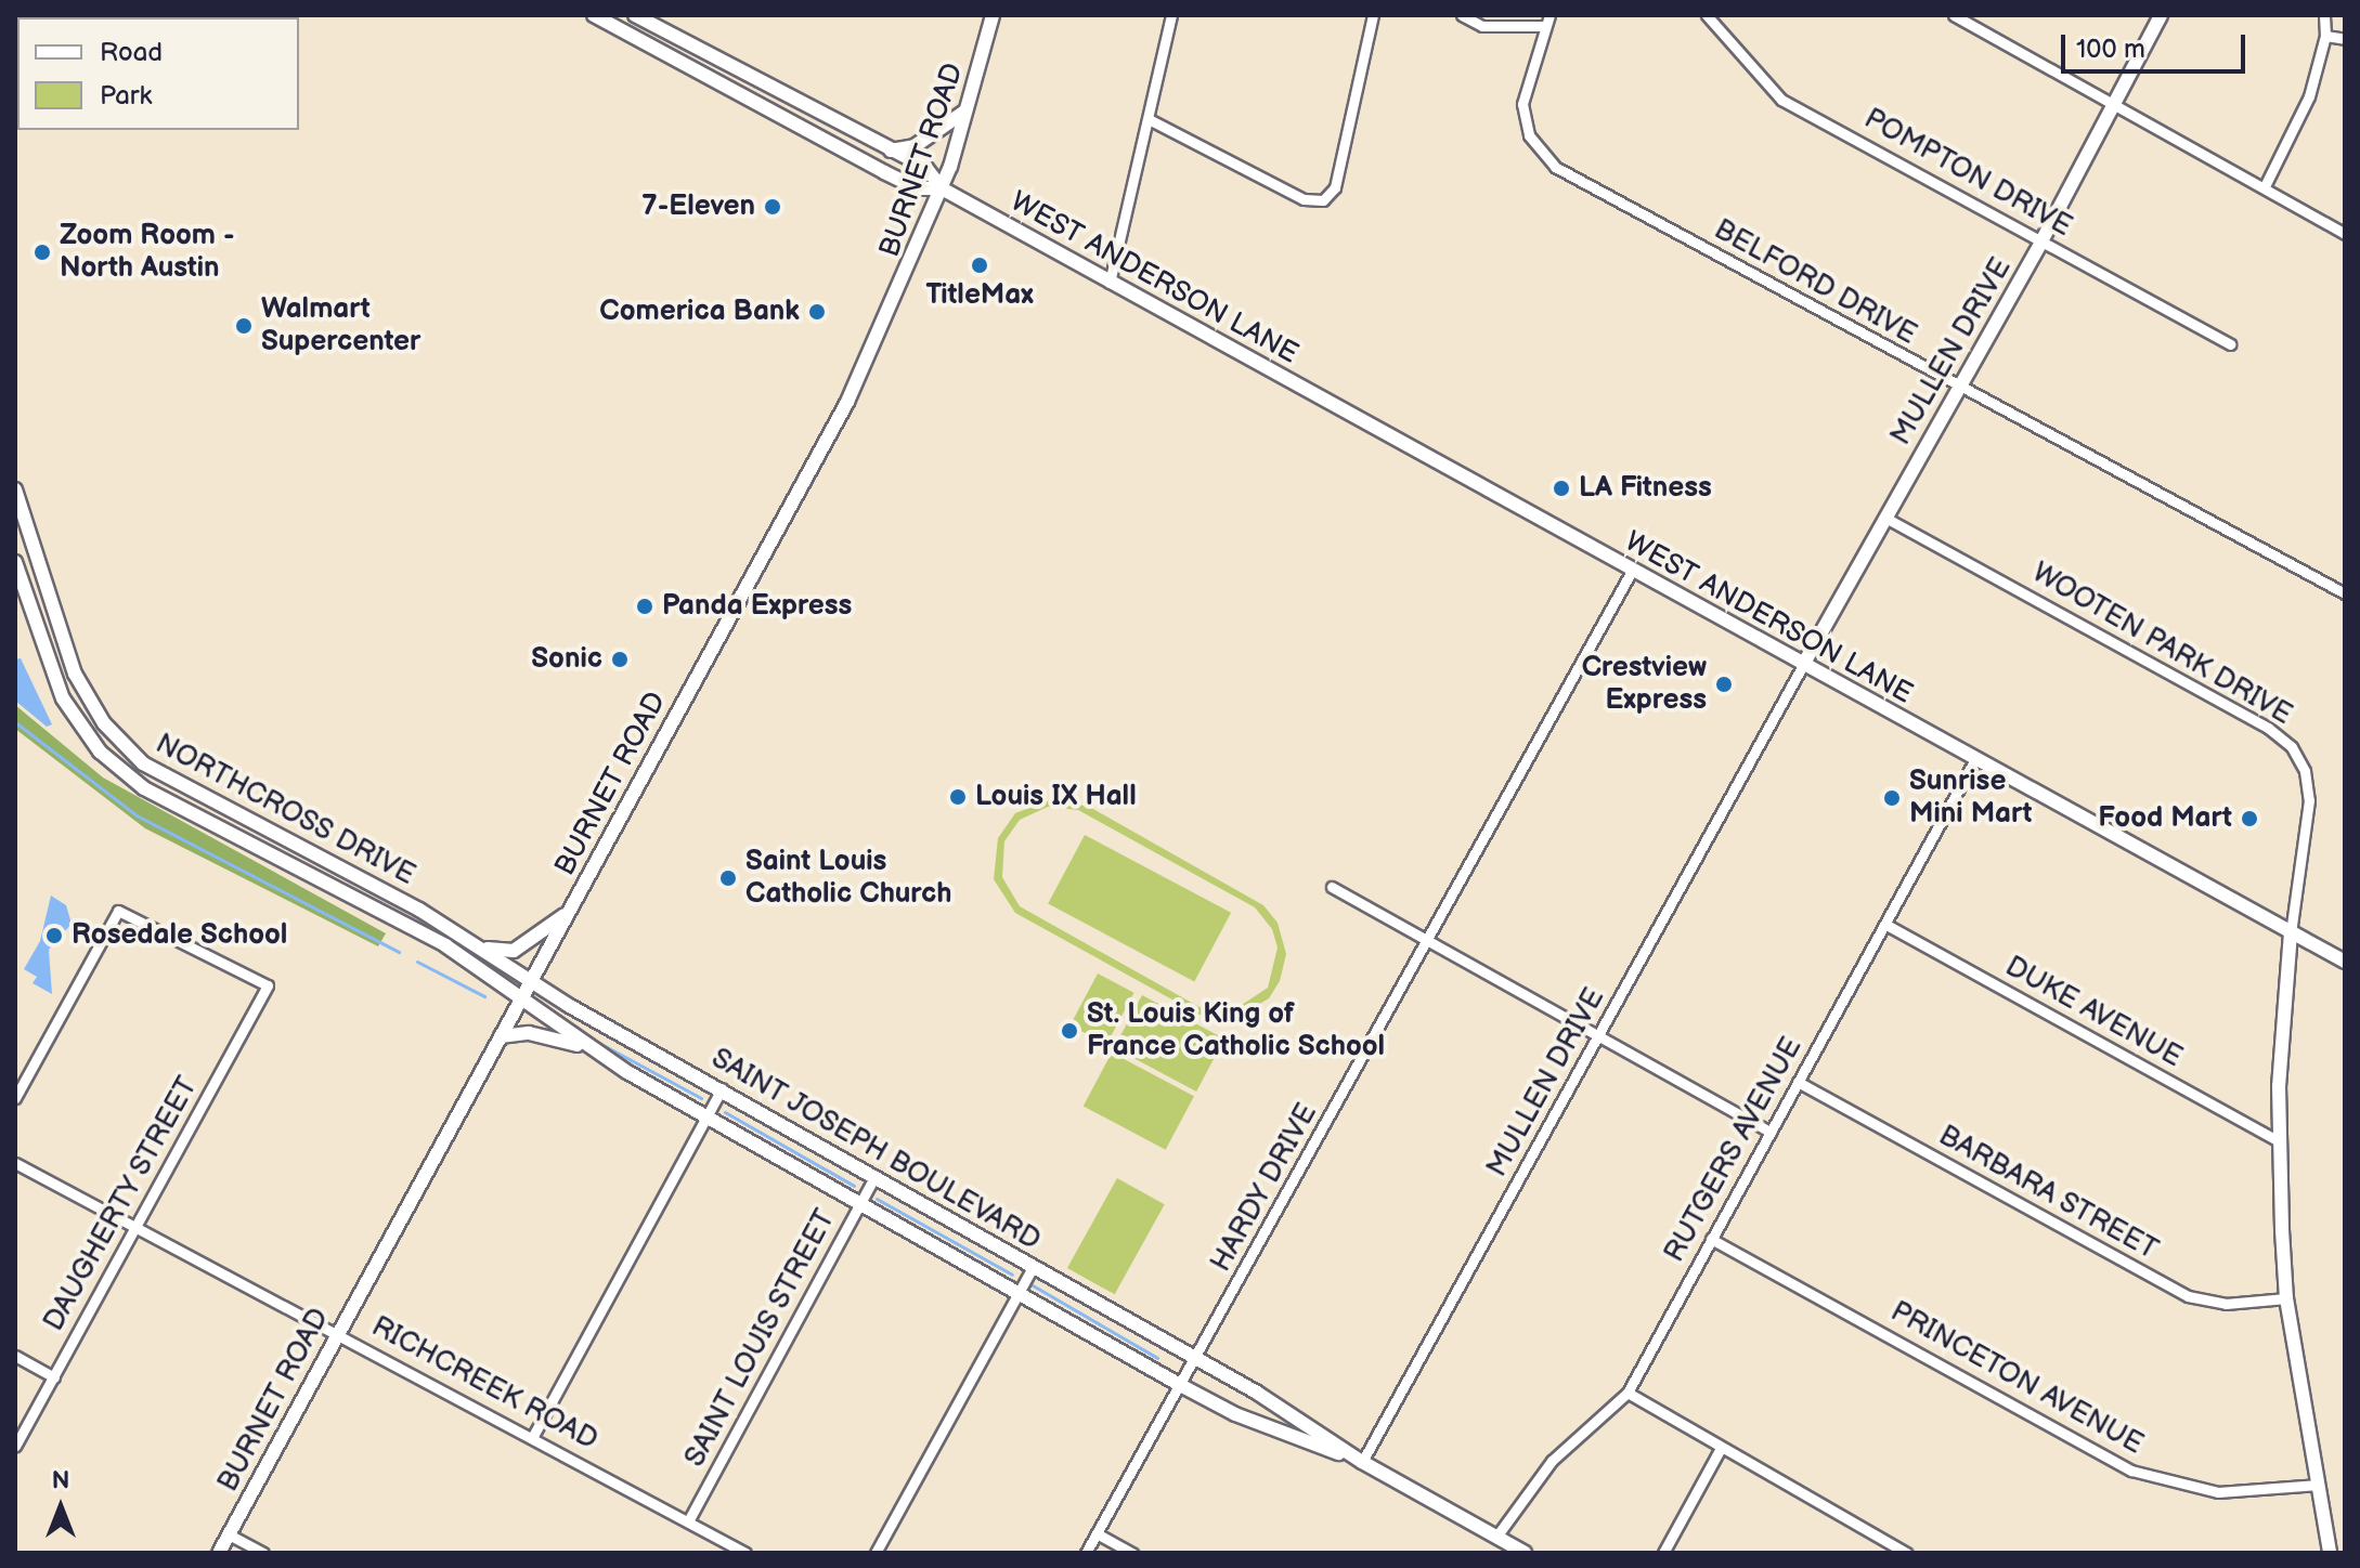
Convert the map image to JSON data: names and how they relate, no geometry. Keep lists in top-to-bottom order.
{
  "streets": {
    "street": [
      "BURNET ROAD",
      "POMPTON DRIVE",
      "WEST ANDERSON LANE",
      "BELFORD DRIVE",
      "MULLEN DRIVE",
      "WOOTEN PARK DRIVE",
      "NORTHCROSS DRIVE",
      "DUKE AVENUE",
      "SAINT JOSEPH BOULEVARD",
      "RUTGERS AVENUE",
      "HARDY DRIVE",
      "BARBARA STREET",
      "DAUGHERTY STREET",
      "SAINT LOUIS STREET",
      "PRINCETON AVENUE",
      "RICHCREEK ROAD"
    ]
  },
  "crossings": [
    ["BURNET ROAD", "WEST ANDERSON LANE"],
    ["BURNET ROAD", "NORTHCROSS DRIVE"],
    ["BURNET ROAD", "SAINT JOSEPH BOULEVARD"],
    ["BURNET ROAD", "RICHCREEK ROAD"],
    ["POMPTON DRIVE", "MULLEN DRIVE"],
    ["WEST ANDERSON LANE", "MULLEN DRIVE"],
    ["WEST ANDERSON LANE", "WOOTEN PARK DRIVE"],
    ["WEST ANDERSON LANE", "RUTGERS AVENUE"],
    ["WEST ANDERSON LANE", "HARDY DRIVE"],
    ["BELFORD DRIVE", "MULLEN DRIVE"],
    ["MULLEN DRIVE", "WOOTEN PARK DRIVE"],
    ["MULLEN DRIVE", "SAINT JOSEPH BOULEVARD"],
    ["NORTHCROSS DRIVE", "SAINT JOSEPH BOULEVARD"],
    ["DUKE AVENUE", "RUTGERS AVENUE"],
    ["SAINT JOSEPH BOULEVARD", "HARDY DRIVE"],
    ["SAINT JOSEPH BOULEVARD", "SAINT LOUIS STREET"],
    ["RUTGERS AVENUE", "BARBARA STREET"],
    ["RUTGERS AVENUE", "PRINCETON AVENUE"],
    ["DAUGHERTY STREET", "RICHCREEK ROAD"],
    ["SAINT LOUIS STREET", "RICHCREEK ROAD"]
  ],
  "places": [
    "7-Eleven",
    "Zoom Room - North Austin",
    "TitleMax",
    "Comerica Bank",
    "Walmart Supercenter",
    "LA Fitness",
    "Panda Express",
    "Sonic",
    "Crestview Express",
    "Louis IX Hall",
    "Sunrise Mini Mart",
    "Food Mart",
    "Saint Louis Catholic Church",
    "Rosedale School",
    "St. Louis King of France Catholic School"
  ],
  "legend": ["Road", "Park"],
  "scale_bar": "100 m",
  "north": "top"
}
